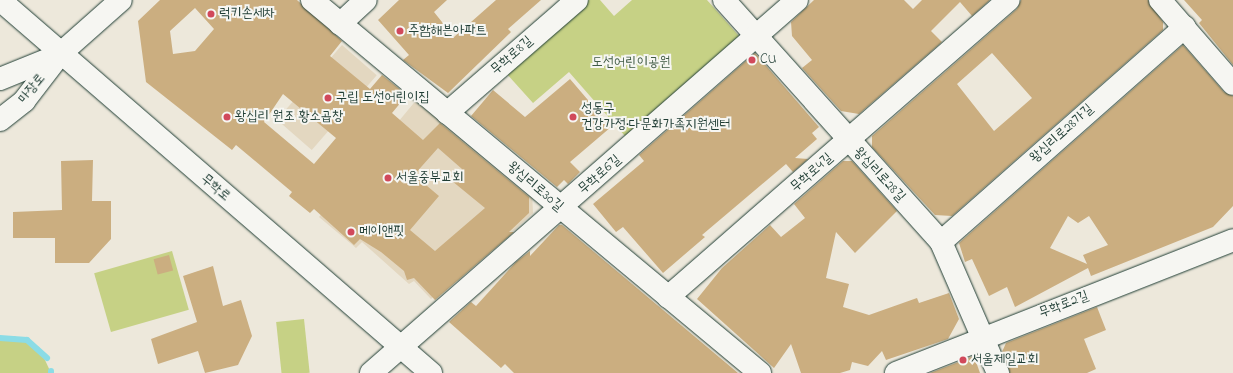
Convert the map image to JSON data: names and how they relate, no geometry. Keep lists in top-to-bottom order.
{
  "streets": {
    "street": [
      "무학로8길",
      "마장로",
      "왕십리로28가길",
      "무학로4길",
      "무학로6길",
      "왕십리로28길",
      "왕십리로30길",
      "무학로",
      "무학로2길"
    ]
  },
  "crossings": [
    ["무학로8길", "왕십리로30길"],
    ["마장로", "무학로"],
    ["왕십리로28가길", "왕십리로28길"],
    ["무학로4길", "왕십리로28길"],
    ["무학로4길", "왕십리로30길"],
    ["무학로6길", "왕십리로28길"],
    ["무학로6길", "왕십리로30길"],
    ["무학로6길", "무학로"],
    ["왕십리로28길", "무학로2길"]
  ],
  "parks": ["도선어린이공원"],
  "places": [
    "럭키손세차",
    "주함해븐아파트",
    "CU",
    "구립 도선어린이집",
    "왕십리 원조 황소곱창",
    "성동구 건강가정·다문화가족지원센터",
    "서울중부교회",
    "메이앤핏",
    "서울제일교회"
  ]
}
